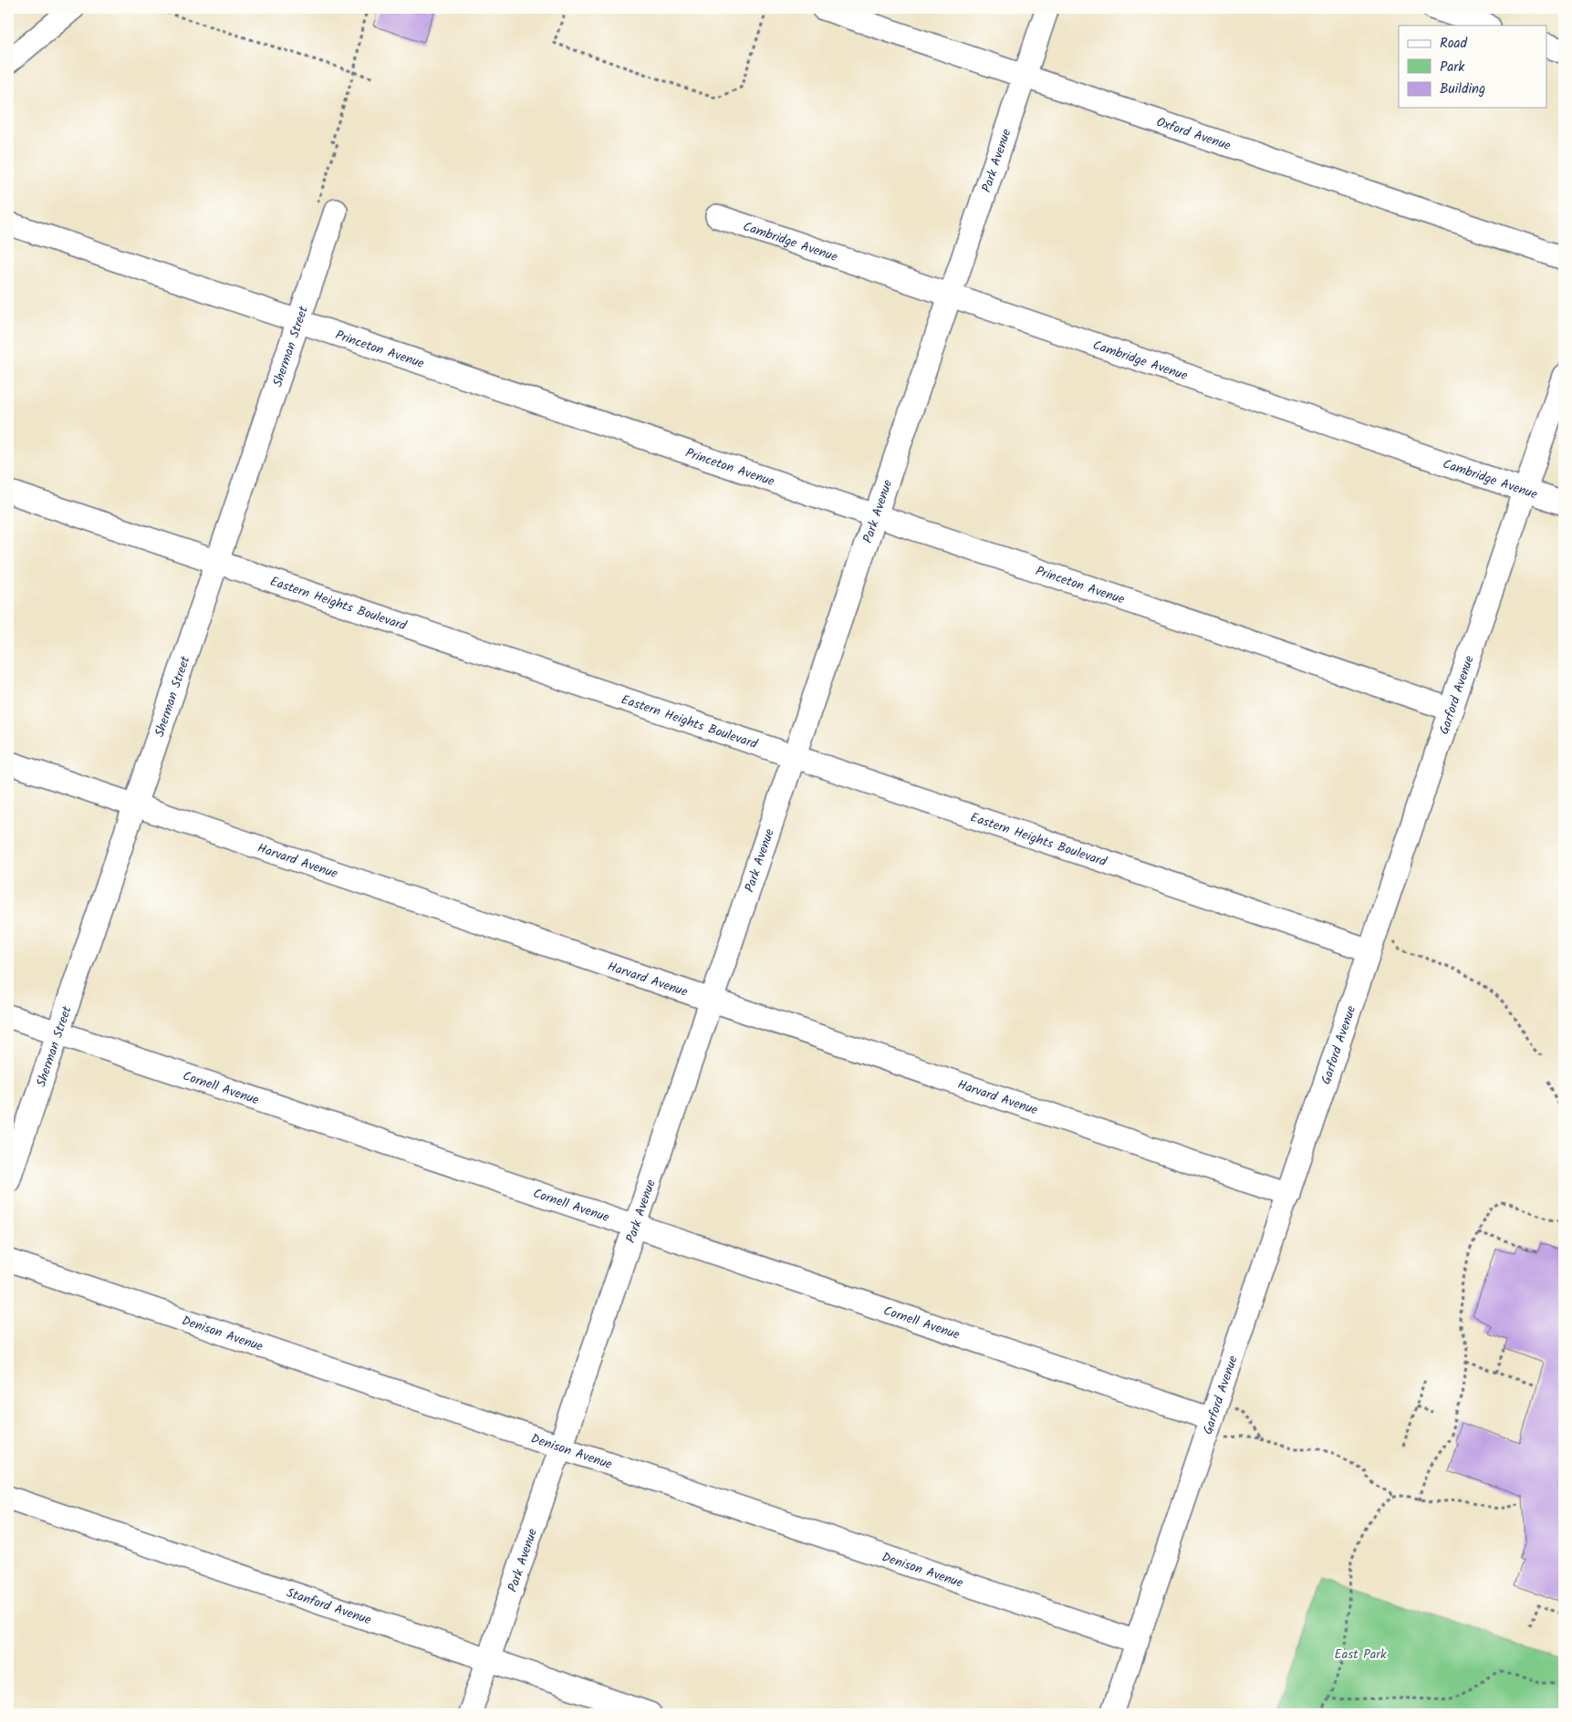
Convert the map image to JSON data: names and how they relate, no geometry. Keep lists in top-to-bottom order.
{
  "streets": {
    "street": [
      "Oxford Avenue",
      "Park Avenue",
      "Cambridge Avenue",
      "Sherman Street",
      "Princeton Avenue",
      "Eastern Heights Boulevard",
      "Garford Avenue",
      "Harvard Avenue",
      "Cornell Avenue",
      "Denison Avenue",
      "Stanford Avenue"
    ]
  },
  "crossings": [
    ["Oxford Avenue", "Park Avenue"],
    ["Park Avenue", "Cambridge Avenue"],
    ["Park Avenue", "Princeton Avenue"],
    ["Park Avenue", "Eastern Heights Boulevard"],
    ["Park Avenue", "Harvard Avenue"],
    ["Park Avenue", "Cornell Avenue"],
    ["Park Avenue", "Denison Avenue"],
    ["Park Avenue", "Stanford Avenue"],
    ["Cambridge Avenue", "Garford Avenue"],
    ["Sherman Street", "Princeton Avenue"],
    ["Sherman Street", "Eastern Heights Boulevard"],
    ["Sherman Street", "Harvard Avenue"],
    ["Sherman Street", "Cornell Avenue"],
    ["Princeton Avenue", "Garford Avenue"],
    ["Eastern Heights Boulevard", "Garford Avenue"],
    ["Garford Avenue", "Harvard Avenue"],
    ["Garford Avenue", "Cornell Avenue"],
    ["Garford Avenue", "Denison Avenue"]
  ],
  "parks": ["East Park"],
  "legend": ["Road", "Park", "Building"]
}
